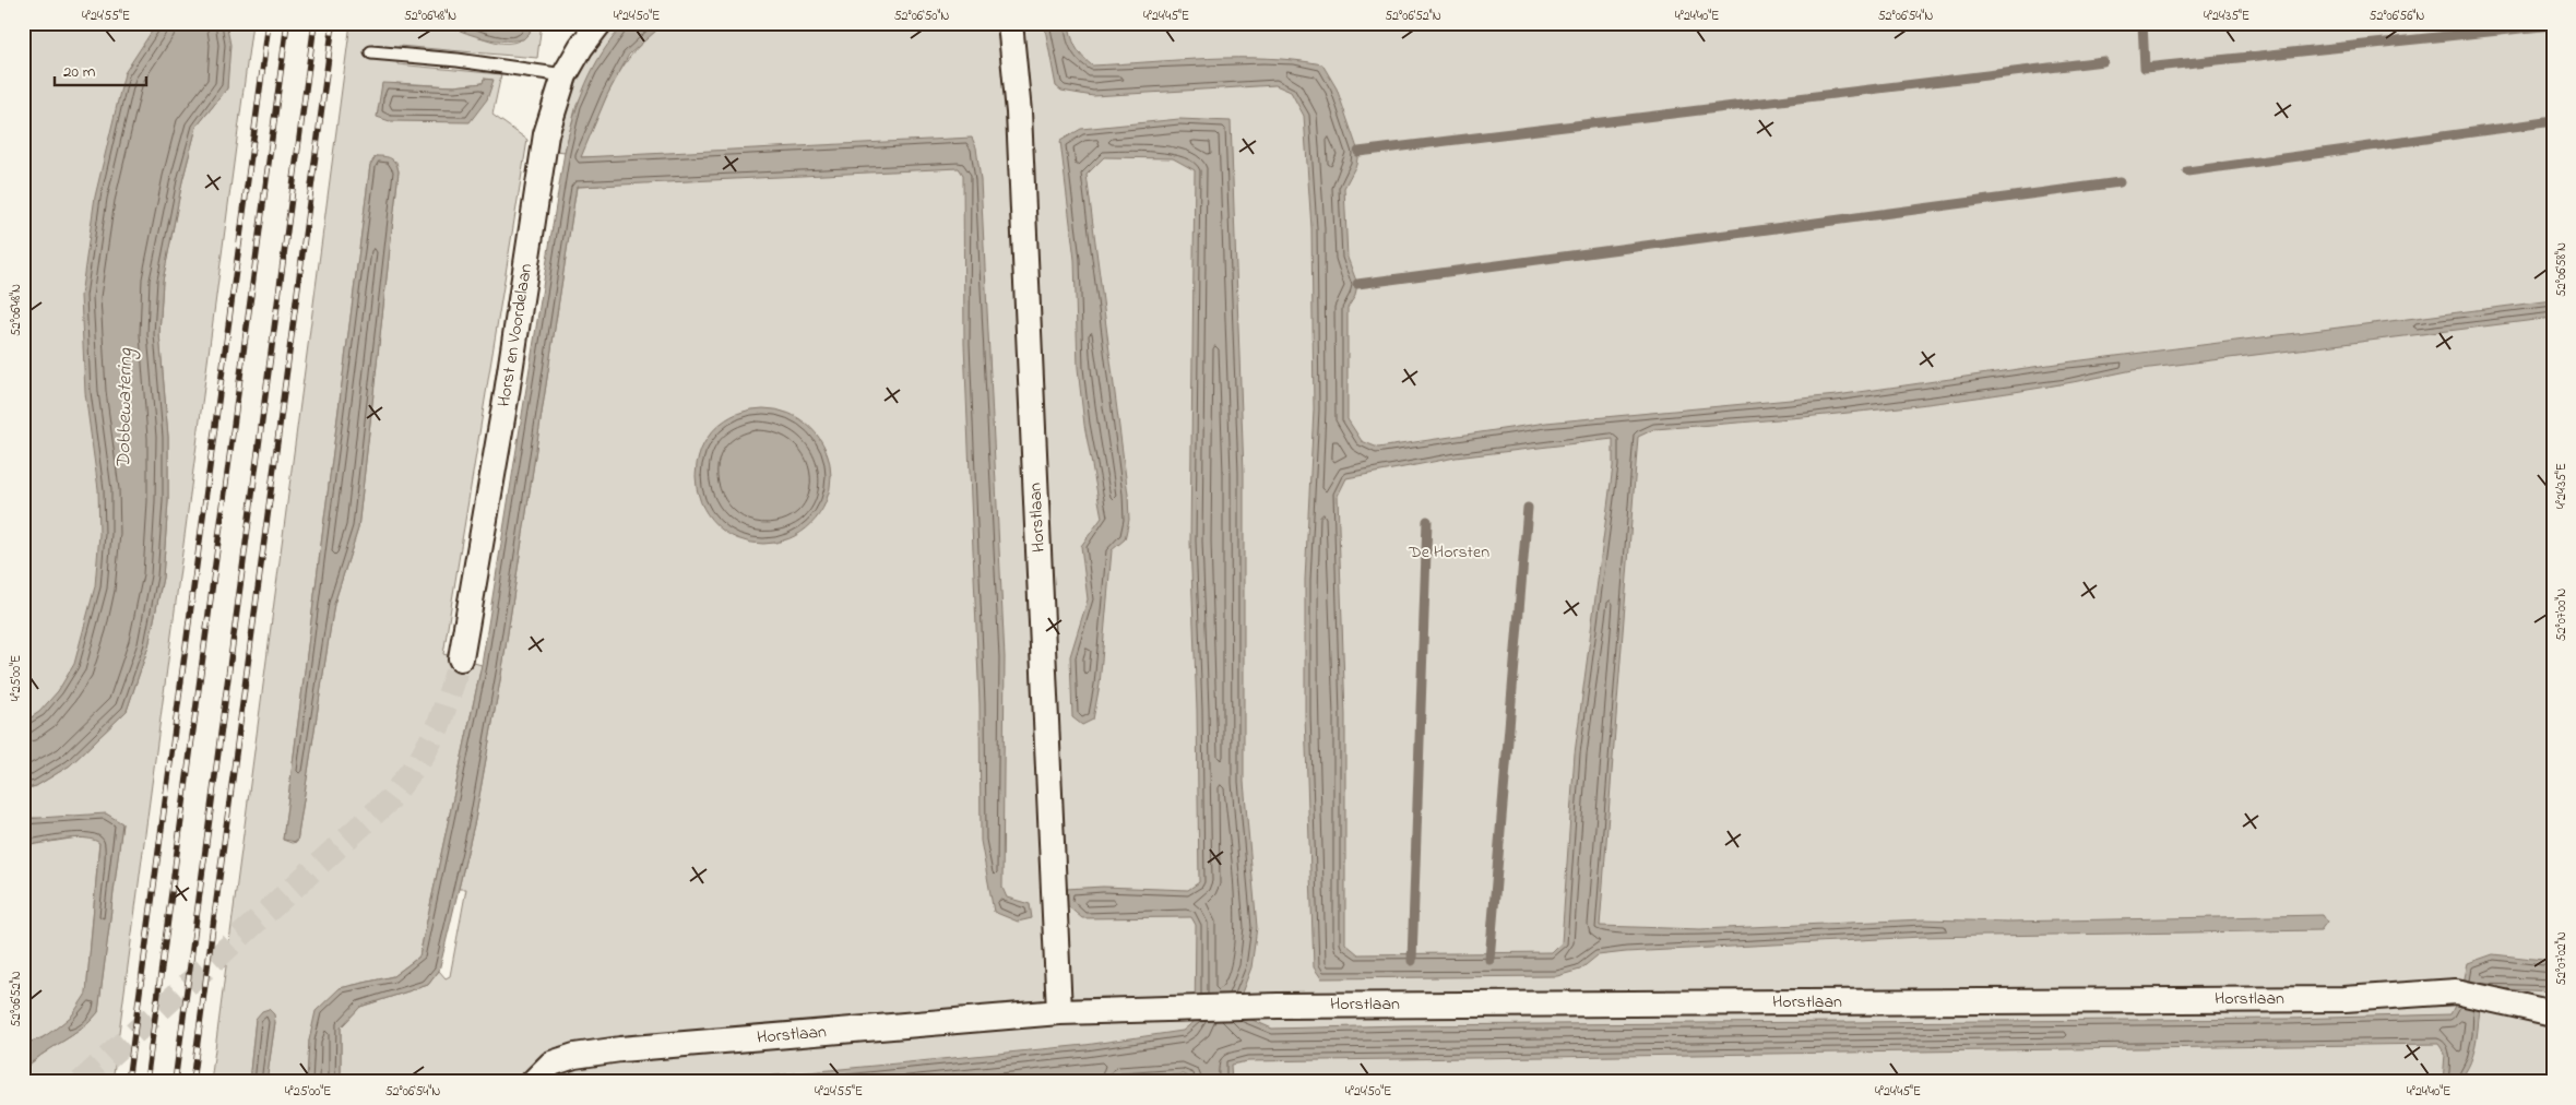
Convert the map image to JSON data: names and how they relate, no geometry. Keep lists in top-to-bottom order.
{
  "streets": {
    "street": ["Horst en Voordelaan", "Horstlaan"]
  },
  "water": ["Dobbewatering"],
  "parks": ["De Horsten"],
  "scale_bar": "20 m",
  "coordinates": [
    "4°24'55\"E",
    "52°06'48\"N",
    "4°24'50\"E",
    "52°06'50\"N",
    "4°24'45\"E",
    "52°06'52\"N",
    "4°24'40\"E",
    "52°06'54\"N",
    "4°24'35\"E",
    "52°06'56\"N",
    "52°06'58\"N",
    "52°07'00\"N",
    "4°25'00\"E",
    "52°07'02\"N"
  ]
}
